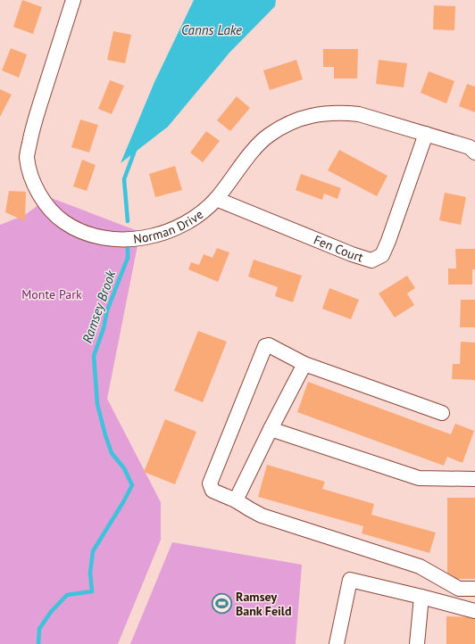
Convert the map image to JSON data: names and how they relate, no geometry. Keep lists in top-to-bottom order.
{
  "streets": {
    "street": ["Norman Drive", "Fen Court"]
  },
  "crossings": [
    ["Norman Drive", "Fen Court"]
  ],
  "water": ["Canns Lake", "Ramsey Brook"],
  "parks": ["Monte Park"],
  "places": {
    "sports": ["Ramsey Bank Feild"]
  }
}
